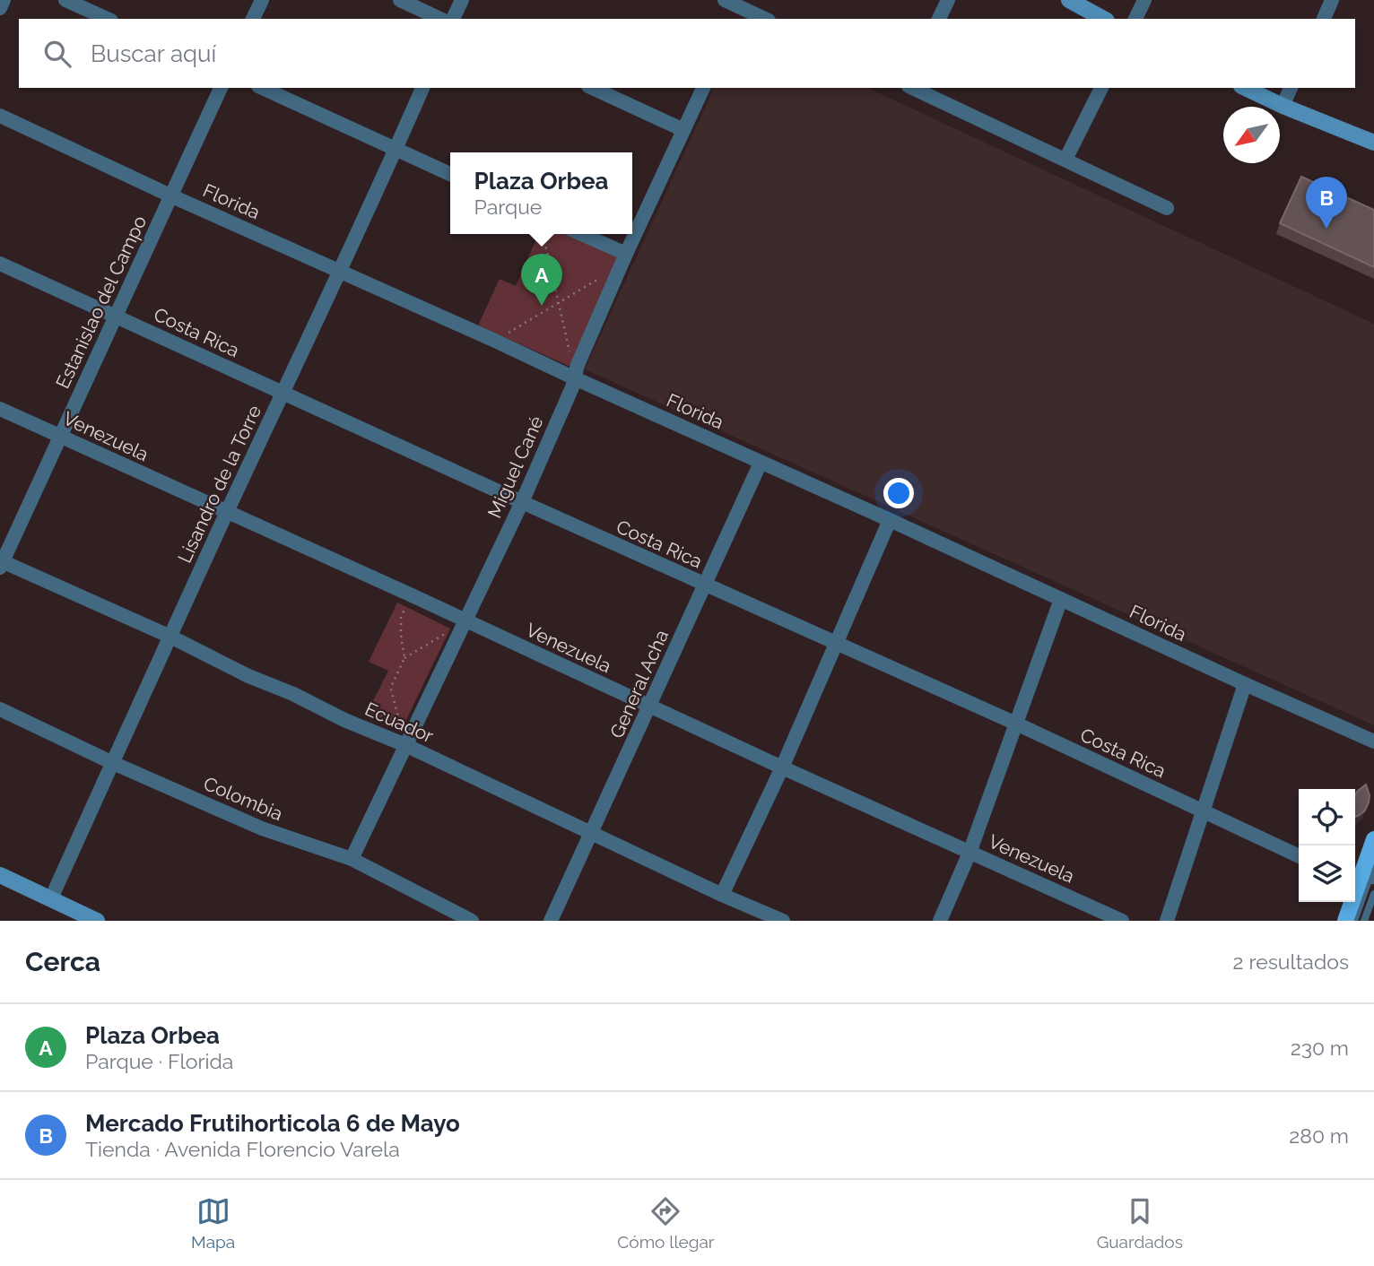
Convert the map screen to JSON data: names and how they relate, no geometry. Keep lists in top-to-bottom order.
{
  "streets": {
    "street": [
      "Florida",
      "Estanislao del Campo",
      "Costa Rica",
      "Venezuela",
      "Miguel Cané",
      "Lisandro de la Torre",
      "General Acha",
      "Ecuador",
      "Colombia"
    ]
  },
  "crossings": [
    ["Florida", "Estanislao del Campo"],
    ["Florida", "Miguel Cané"],
    ["Florida", "Lisandro de la Torre"],
    ["Florida", "General Acha"],
    ["Estanislao del Campo", "Costa Rica"],
    ["Estanislao del Campo", "Venezuela"],
    ["Estanislao del Campo", "Ecuador"],
    ["Costa Rica", "Miguel Cané"],
    ["Costa Rica", "Lisandro de la Torre"],
    ["Costa Rica", "General Acha"],
    ["Venezuela", "Miguel Cané"],
    ["Venezuela", "Lisandro de la Torre"],
    ["Venezuela", "General Acha"],
    ["Miguel Cané", "Ecuador"],
    ["Miguel Cané", "Colombia"],
    ["Lisandro de la Torre", "Ecuador"],
    ["Lisandro de la Torre", "Colombia"],
    ["General Acha", "Ecuador"]
  ],
  "north": "bottom left",
  "page": {
    "search": "Buscar aquí",
    "popup": ["Plaza Orbea", "Parque"],
    "pins": ["B", "A"],
    "heading": ["Cerca", "2 resultados"],
    "list": [
      {
        "mark": "A",
        "name": "Plaza Orbea",
        "note": "Parque · Florida",
        "value": "230 m"
      },
      {
        "mark": "B",
        "name": "Mercado Frutihorticola 6 de Mayo",
        "note": "Tienda · Avenida Florencio Varela",
        "value": "280 m"
      }
    ],
    "nav": ["Mapa", "Cómo llegar", "Guardados"]
  }
}
